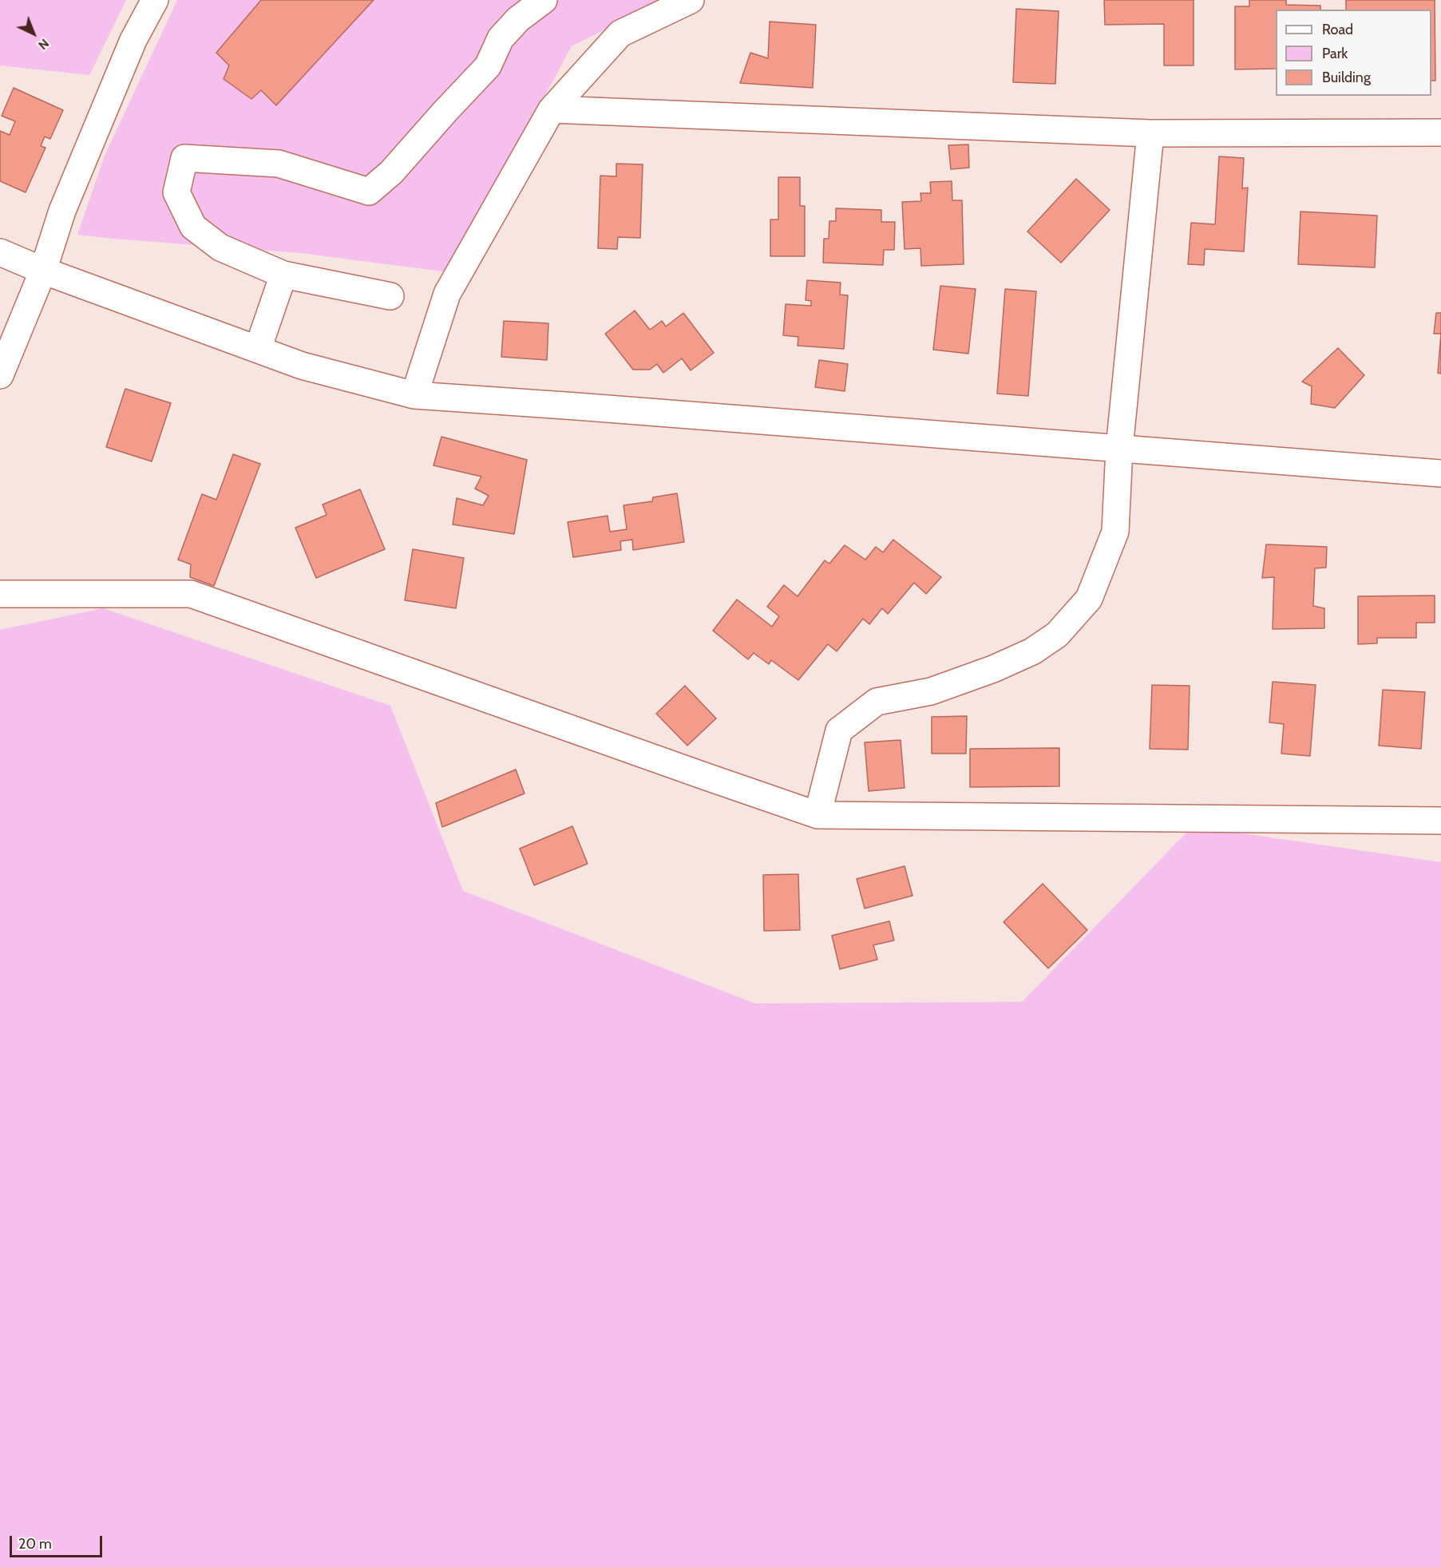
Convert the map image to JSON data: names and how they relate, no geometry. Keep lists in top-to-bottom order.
{
  "legend": ["Road", "Park", "Building"],
  "scale_bar": "20 m",
  "north": "bottom right"
}
